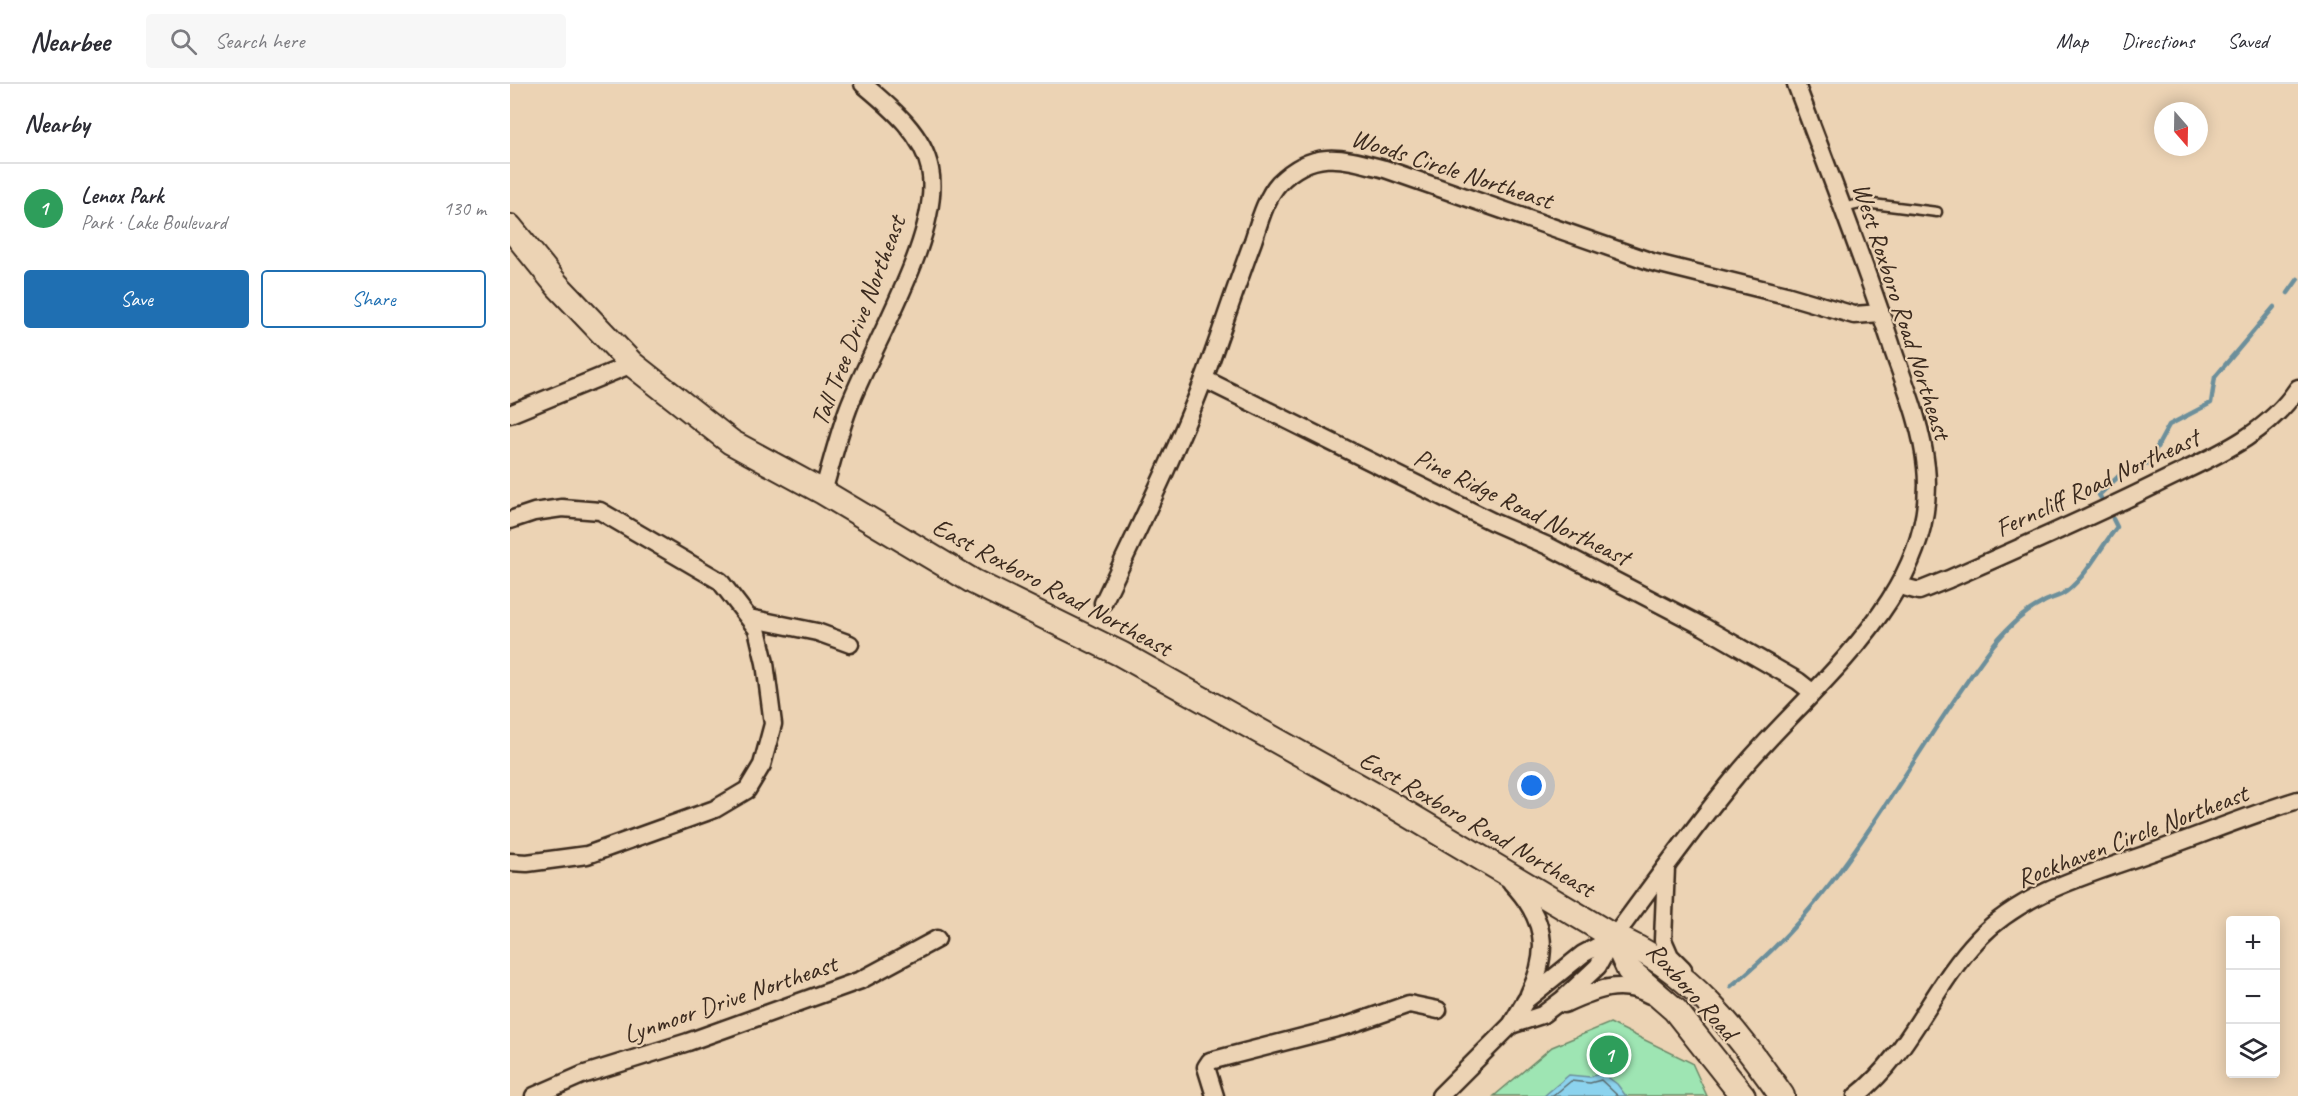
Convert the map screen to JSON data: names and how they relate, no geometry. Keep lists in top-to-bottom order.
{
  "streets": {
    "main road": ["East Roxboro Road Northeast", "Roxboro Road"],
    "street": [
      "Woods Circle Northeast",
      "West Roxboro Road Northeast",
      "Tall Tree Drive Northeast",
      "Ferncliff Road Northeast",
      "Pine Ridge Road Northeast",
      "Rockhaven Circle Northeast",
      "Lynmoor Drive Northeast"
    ]
  },
  "crossings": [
    ["Woods Circle Northeast", "West Roxboro Road Northeast"],
    ["Woods Circle Northeast", "Pine Ridge Road Northeast"],
    ["West Roxboro Road Northeast", "Ferncliff Road Northeast"],
    ["West Roxboro Road Northeast", "Pine Ridge Road Northeast"],
    ["West Roxboro Road Northeast", "East Roxboro Road Northeast"],
    ["West Roxboro Road Northeast", "Roxboro Road"],
    ["Tall Tree Drive Northeast", "East Roxboro Road Northeast"],
    ["East Roxboro Road Northeast", "Roxboro Road"]
  ],
  "north": "bottom",
  "page": {
    "header": "Nearbee",
    "search": "Search here",
    "nav": ["Map", "Directions", "Saved"],
    "heading": "Nearby",
    "list": [
      {
        "mark": "1",
        "name": "Lenox Park",
        "note": "Park · Lake Boulevard",
        "value": "130 m"
      }
    ],
    "buttons": ["Save", "Share"],
    "map_buttons": ["+", "−"],
    "pins": "1"
  }
}
